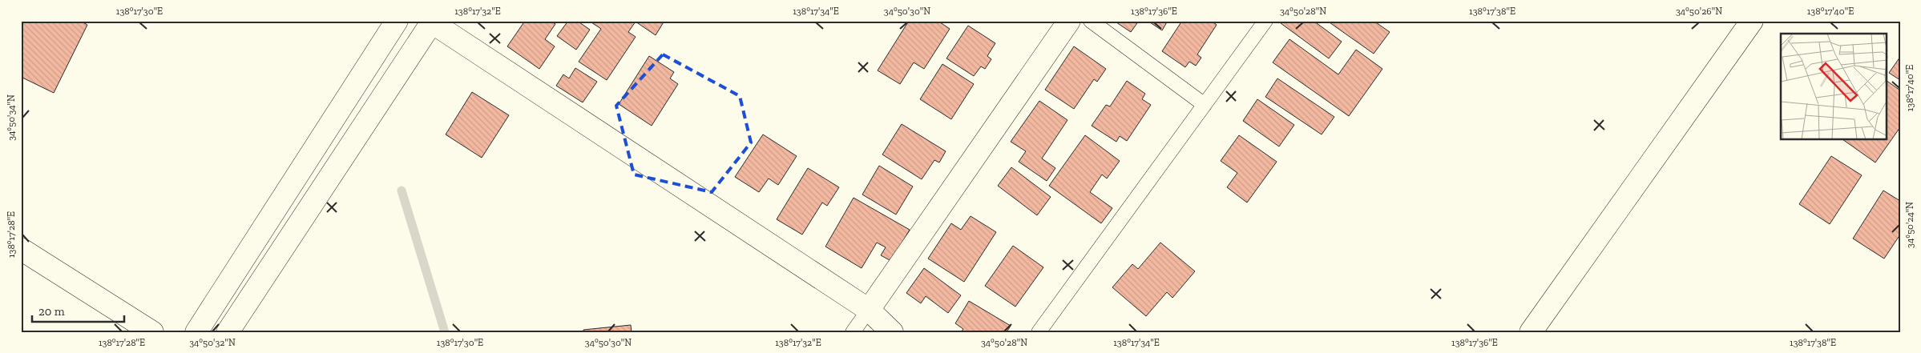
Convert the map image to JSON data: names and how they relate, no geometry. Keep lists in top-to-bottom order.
{
  "scale_bar": "20 m",
  "coordinates": [
    "138°17'30\"E",
    "138°17'32\"E",
    "138°17'34\"E",
    "34°50'30\"N",
    "138°17'36\"E",
    "34°50'28\"N",
    "138°17'38\"E",
    "34°50'26\"N",
    "138°17'40\"E",
    "34°50'34\"N",
    "34°50'24\"N",
    "138°17'28\"E",
    "34°50'32\"N"
  ]
}
